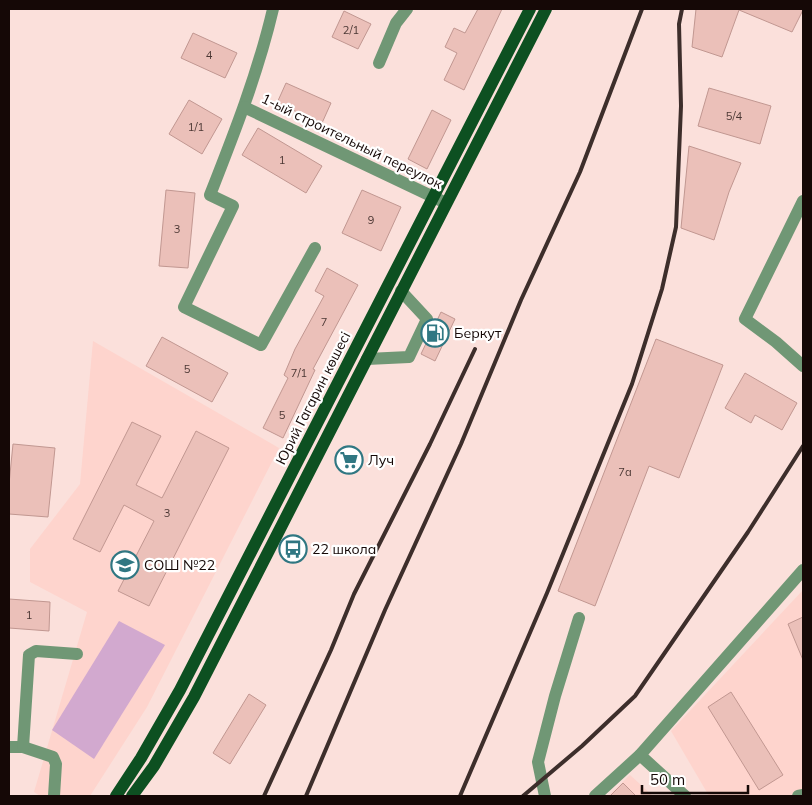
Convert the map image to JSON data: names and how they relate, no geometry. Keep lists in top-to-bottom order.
{
  "streets": {
    "main road": ["Юрий Гагарин көшесі"],
    "street": ["1-ый строительный переулок"]
  },
  "crossings": [
    ["1-ый строительный переулок", "Юрий Гагарин көшесі"]
  ],
  "places": {
    "fuel station": ["Беркут"],
    "supermarket": ["Луч"],
    "bus stop": ["22 школа"],
    "school or university": ["СОШ №22"]
  },
  "house_numbers": [
    "2/1",
    "4",
    "5/4",
    "1/1",
    "1",
    "9",
    "3",
    "7",
    "5",
    "7/1",
    "5",
    "7а",
    "3",
    "1"
  ],
  "scale_bar": "50 m"
}
